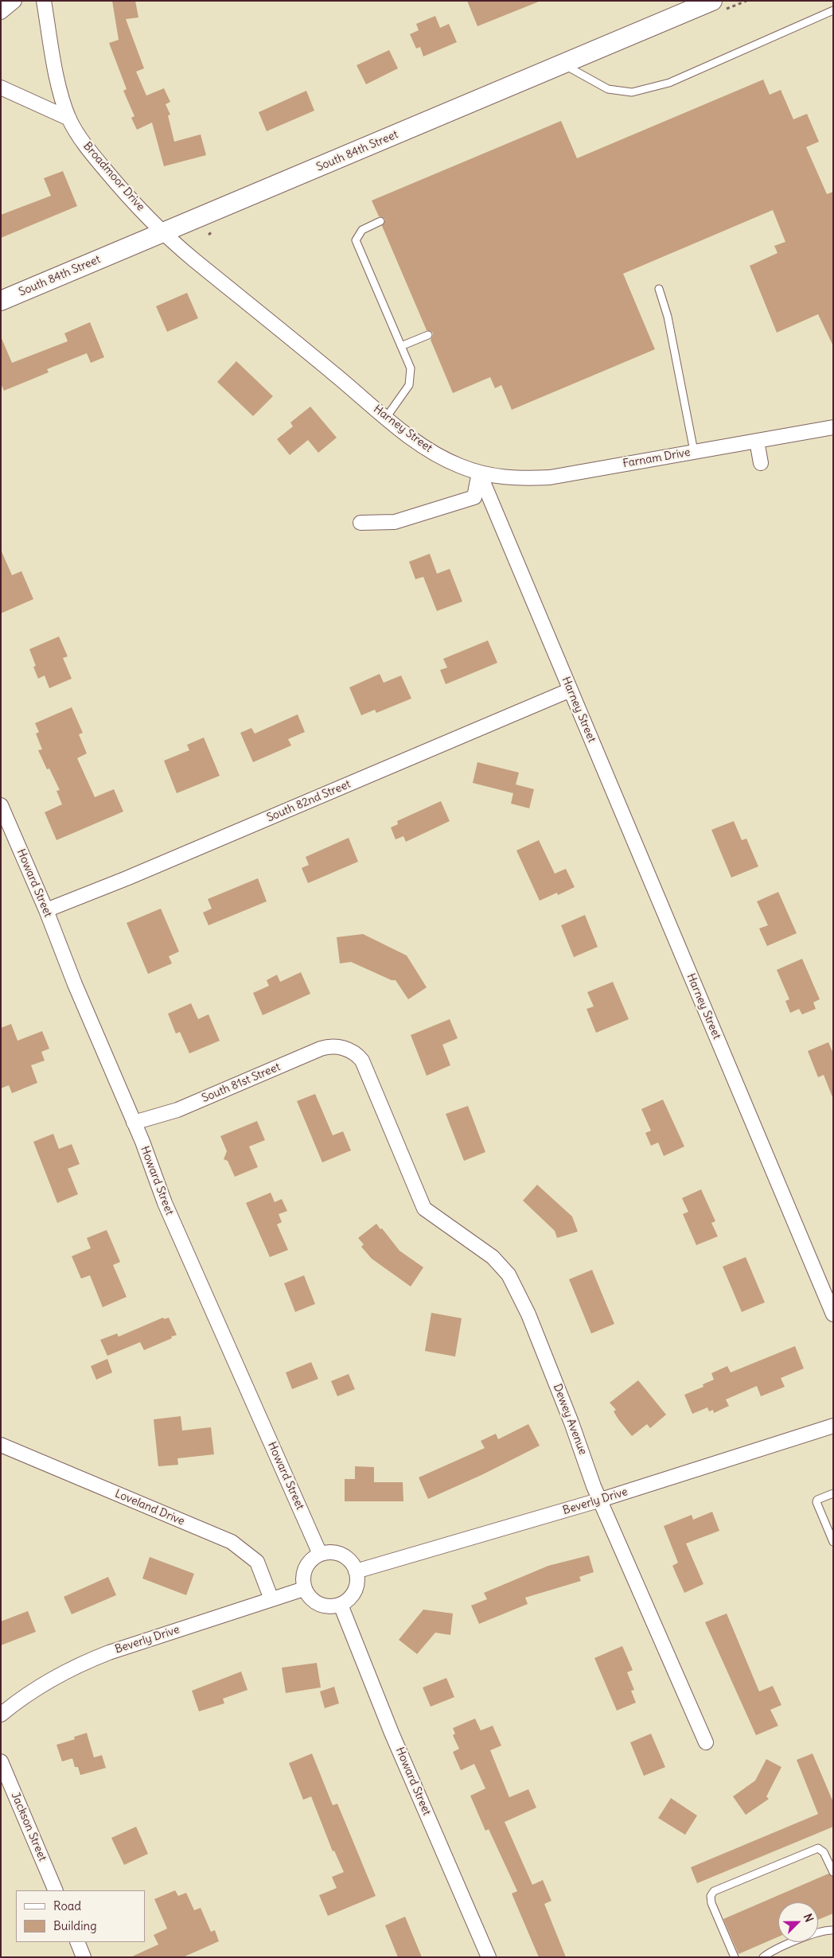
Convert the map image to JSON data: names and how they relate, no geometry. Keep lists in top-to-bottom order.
{
  "streets": {
    "main road": ["South 84th Street"],
    "street": [
      "Broadmoor Drive",
      "Harney Street",
      "Farnam Drive",
      "South 82nd Street",
      "Howard Street",
      "South 81st Street",
      "Dewey Avenue",
      "Beverly Drive",
      "Loveland Drive",
      "Jackson Street"
    ]
  },
  "crossings": [
    ["South 84th Street", "Broadmoor Drive"],
    ["South 84th Street", "Harney Street"],
    ["Broadmoor Drive", "Harney Street"],
    ["Harney Street", "Farnam Drive"],
    ["Harney Street", "South 82nd Street"],
    ["South 82nd Street", "Howard Street"],
    ["Howard Street", "South 81st Street"],
    ["Howard Street", "Beverly Drive"],
    ["South 81st Street", "Dewey Avenue"],
    ["Dewey Avenue", "Beverly Drive"],
    ["Beverly Drive", "Loveland Drive"]
  ],
  "legend": ["Road", "Building"],
  "north": "top right"
}
